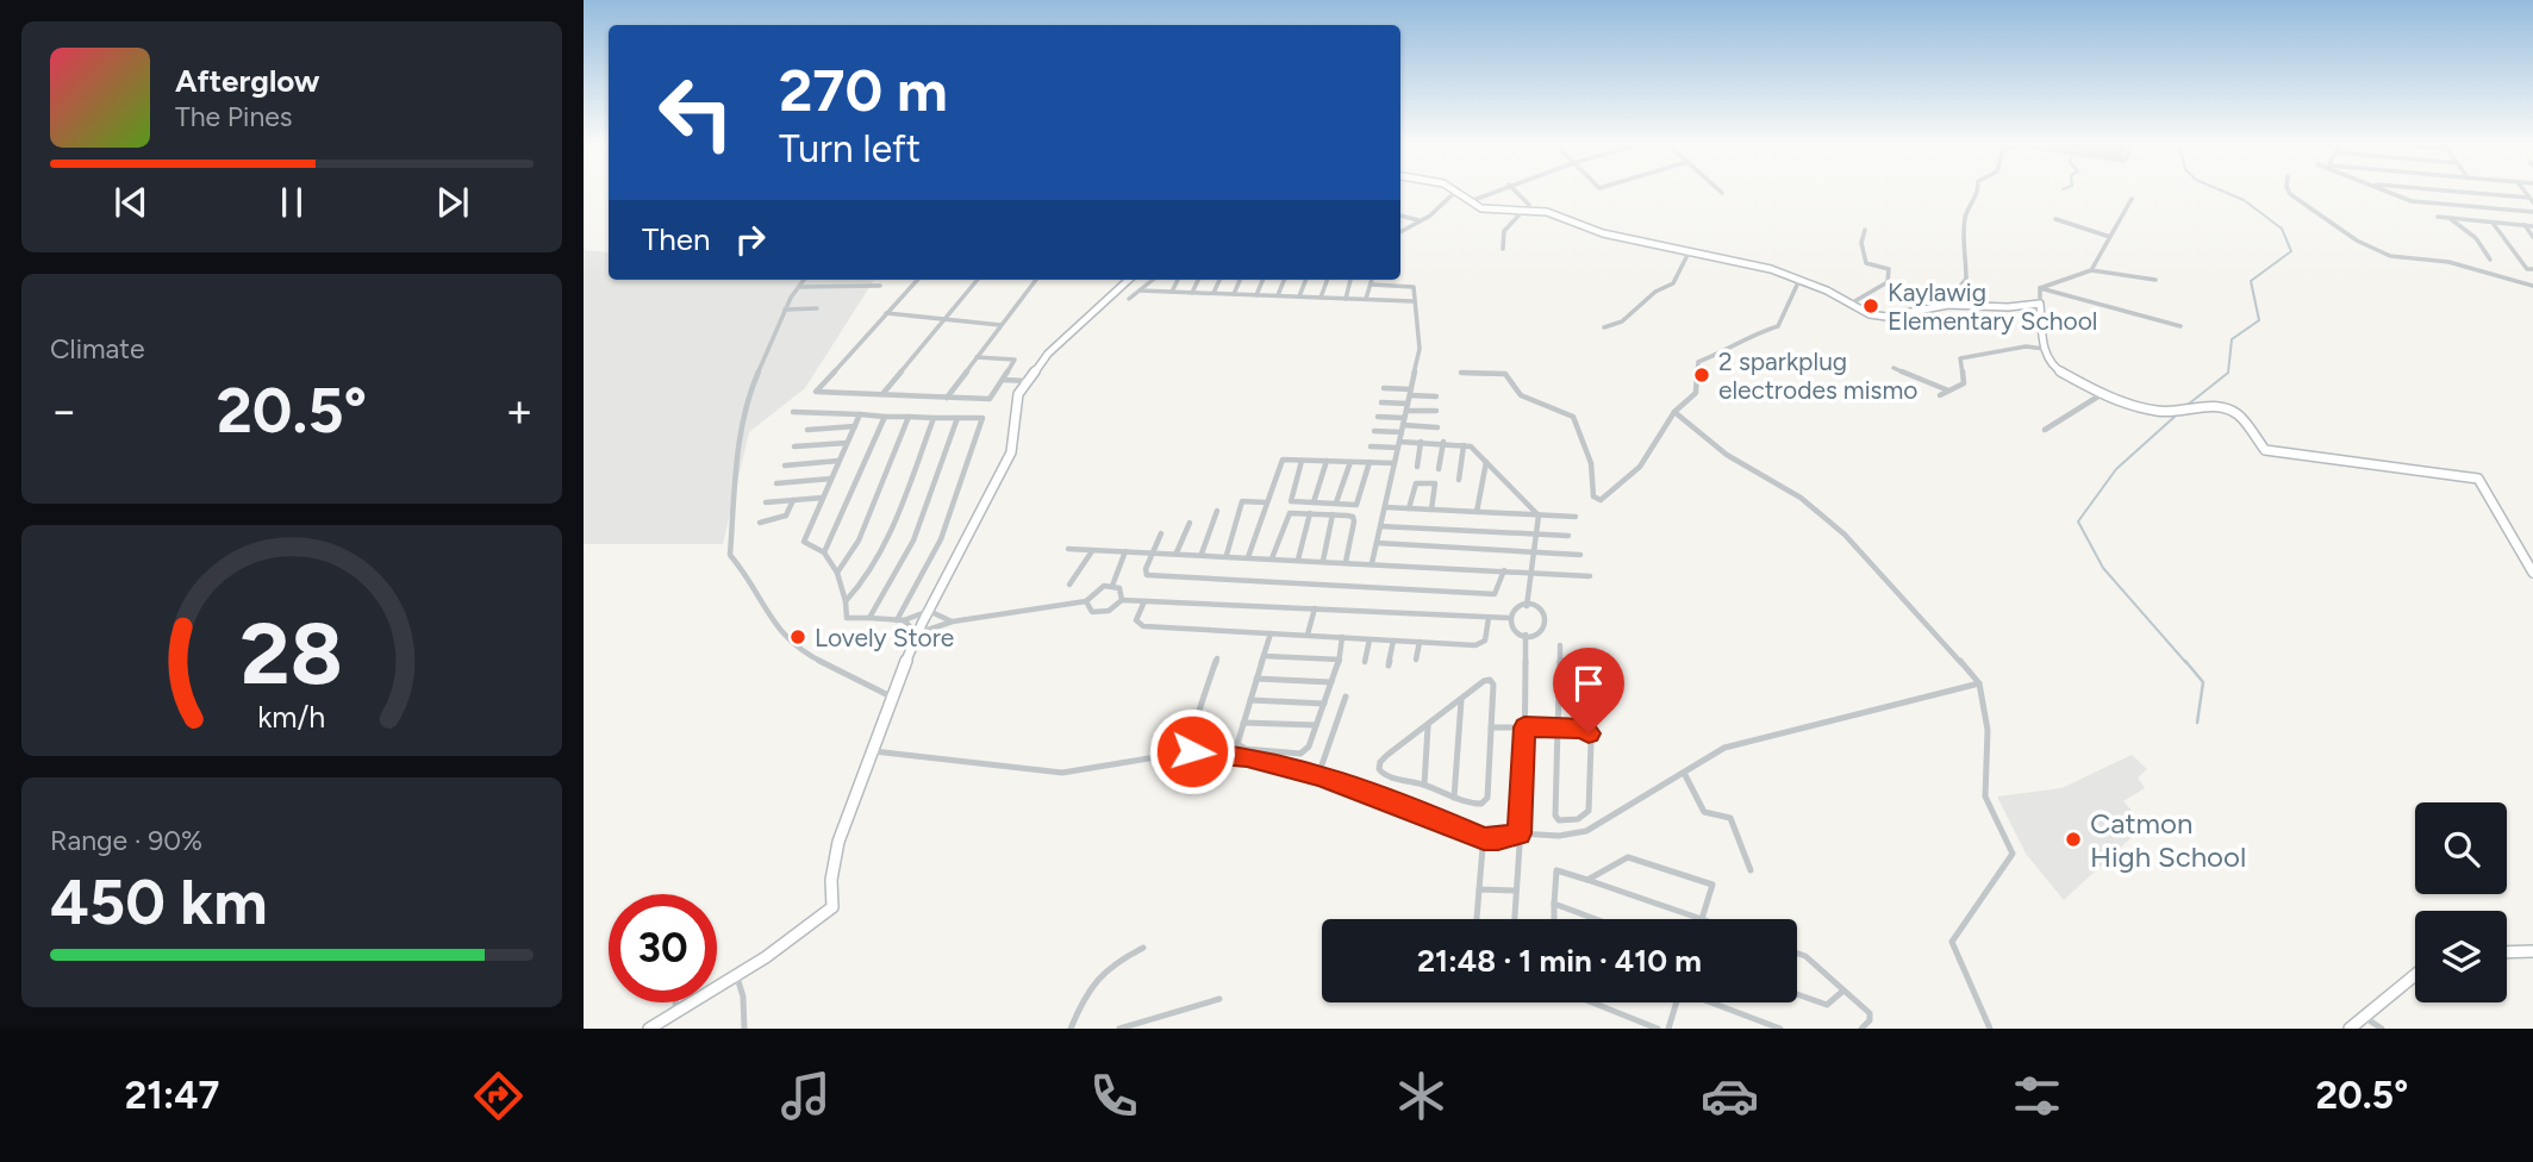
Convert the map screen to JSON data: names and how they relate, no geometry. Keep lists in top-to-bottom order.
{
  "places": [
    "Kaylawig Elementary School",
    "2 sparkplug electrodes mismo",
    "Lovely Store",
    "Catmon High School"
  ],
  "page": {
    "turn": ["270 m", "Turn left"],
    "song": ["Afterglow", "The Pines"],
    "then": "Then",
    "tile": [
      "Climate",
      ["Range · 90%", "450 km"]
    ],
    "heat": ["−", "20.5°", "+"],
    "limit": "30",
    "trip": "21:48 · 1 min · 410 m",
    "tabs": ["21:47", "20.5°"],
    "gauge": ["28", "km/h"]
  }
}
